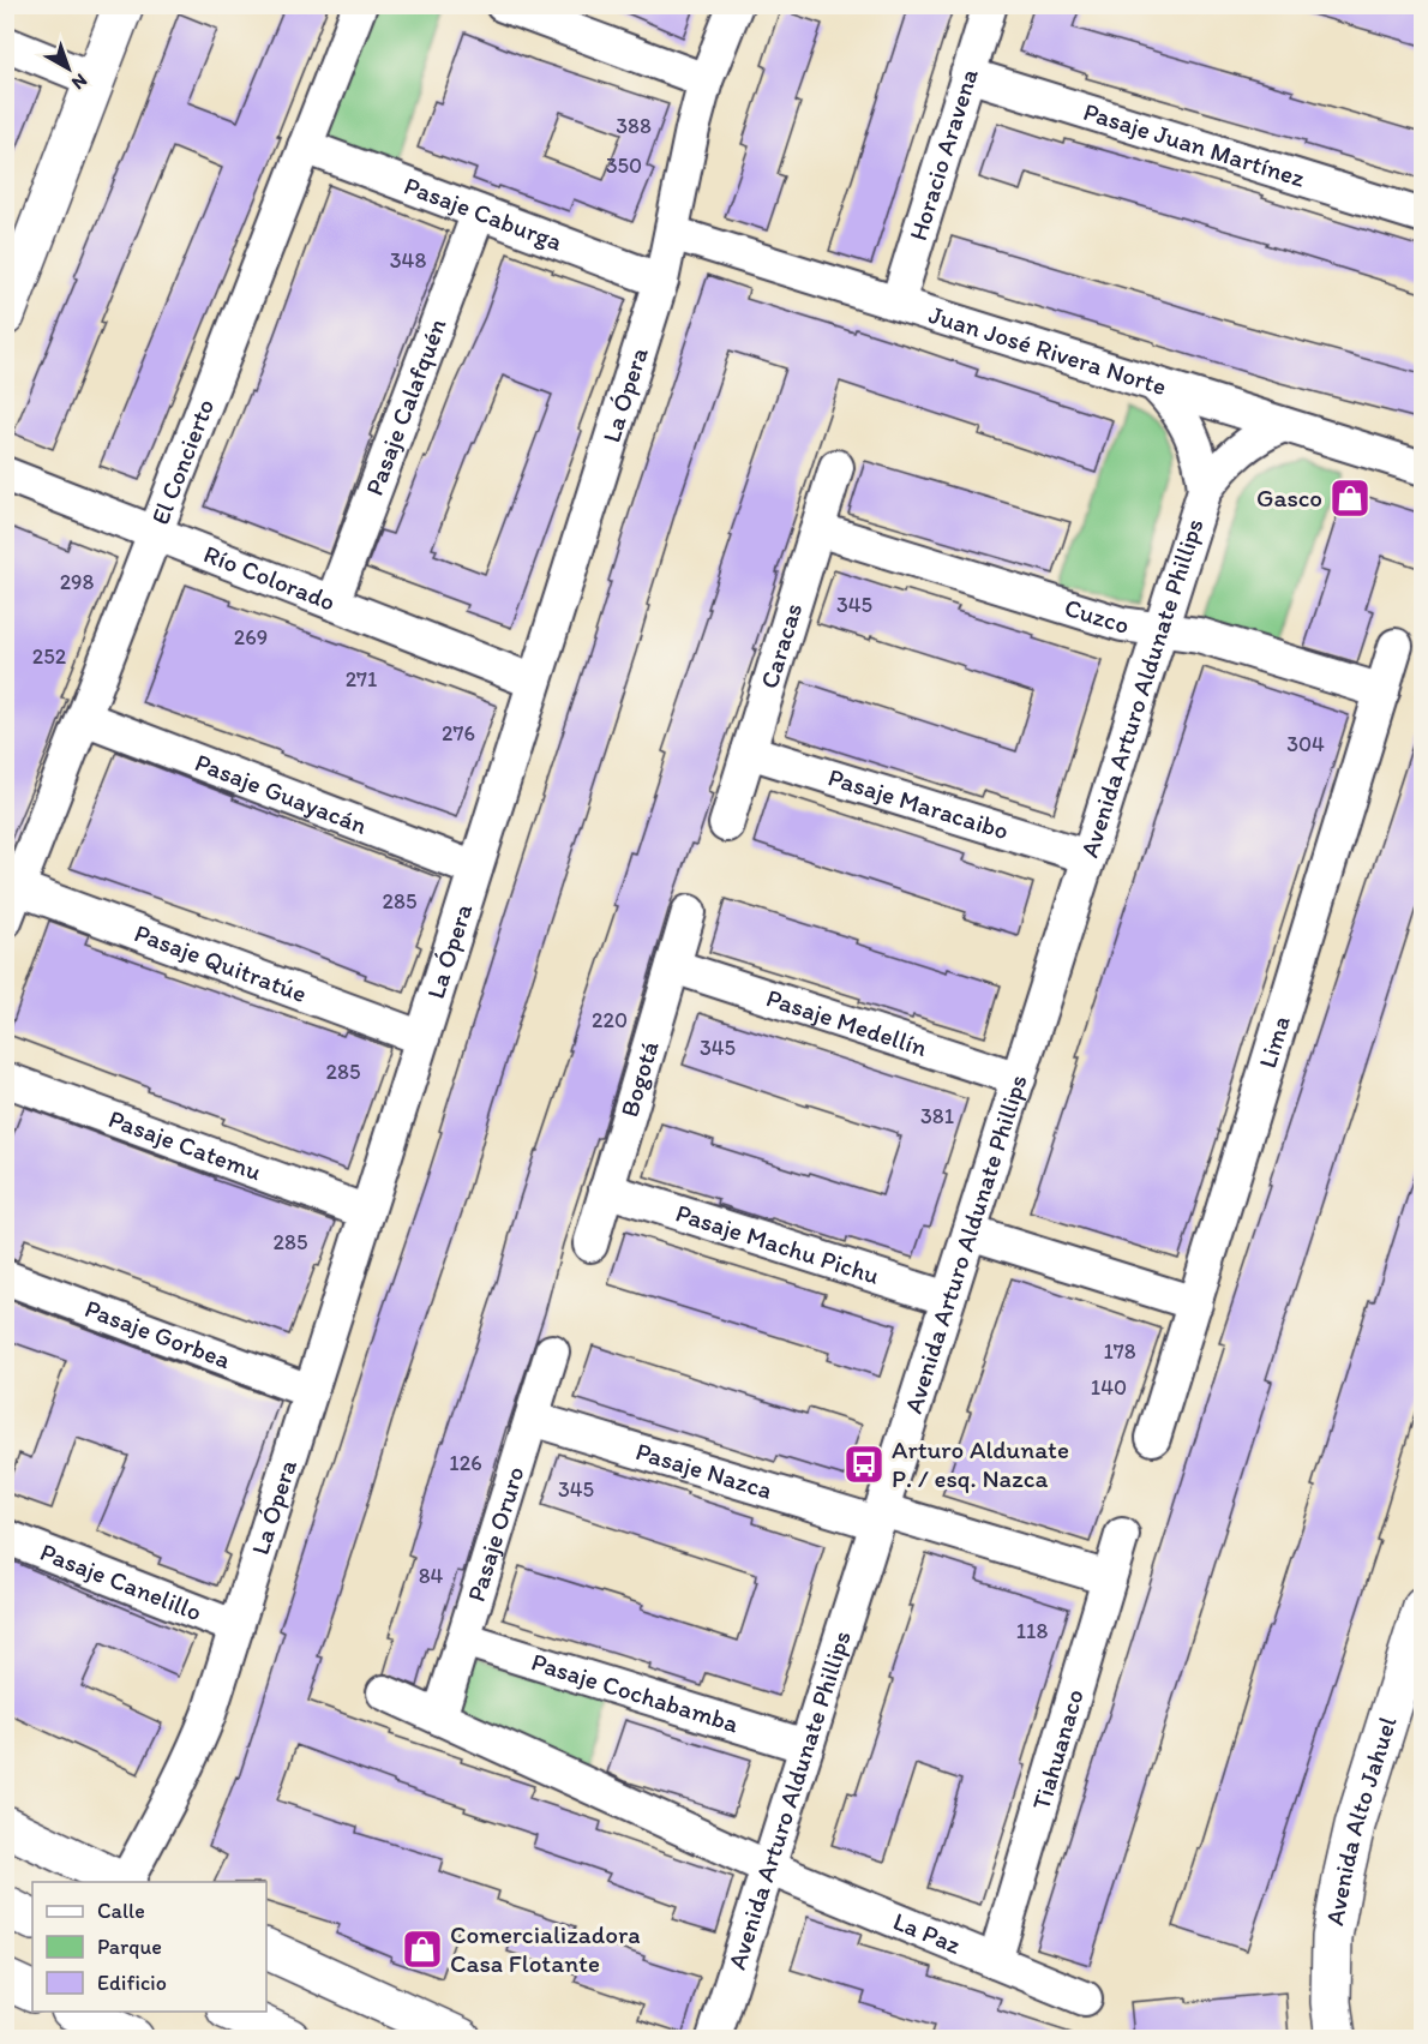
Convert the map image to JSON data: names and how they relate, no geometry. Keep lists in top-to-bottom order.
{
  "streets": {
    "main road": ["Avenida Alto Jahuel"],
    "street": [
      "Pasaje Juan Martínez",
      "Horacio Aravena",
      "Pasaje Caburga",
      "Juan José Rivera Norte",
      "La Ópera",
      "Pasaje Calafquén",
      "El Concierto",
      "Río Colorado",
      "Cuzco",
      "Caracas",
      "Avenida Arturo Aldunate Phillips",
      "Pasaje Guayacán",
      "Pasaje Maracaibo",
      "Pasaje Quitratúe",
      "Pasaje Medellín",
      "Lima",
      "Bogotá",
      "Pasaje Catemu",
      "Pasaje Machu Pichu",
      "Pasaje Gorbea",
      "Pasaje Nazca",
      "Pasaje Oruro",
      "Pasaje Canelillo",
      "Pasaje Cochabamba",
      "Tiahuanaco",
      "La Paz"
    ]
  },
  "crossings": [
    ["Pasaje Juan Martínez", "Horacio Aravena"],
    ["Horacio Aravena", "Juan José Rivera Norte"],
    ["Pasaje Caburga", "La Ópera"],
    ["Pasaje Caburga", "Pasaje Calafquén"],
    ["Pasaje Caburga", "El Concierto"],
    ["Juan José Rivera Norte", "La Ópera"],
    ["Juan José Rivera Norte", "Avenida Arturo Aldunate Phillips"],
    ["La Ópera", "Río Colorado"],
    ["La Ópera", "Pasaje Guayacán"],
    ["La Ópera", "Pasaje Quitratúe"],
    ["La Ópera", "Pasaje Catemu"],
    ["La Ópera", "Pasaje Gorbea"],
    ["La Ópera", "Pasaje Canelillo"],
    ["Pasaje Calafquén", "Río Colorado"],
    ["El Concierto", "Río Colorado"],
    ["El Concierto", "Pasaje Guayacán"],
    ["El Concierto", "Pasaje Quitratúe"],
    ["Cuzco", "Caracas"],
    ["Cuzco", "Avenida Arturo Aldunate Phillips"],
    ["Cuzco", "Lima"],
    ["Caracas", "Pasaje Maracaibo"],
    ["Avenida Arturo Aldunate Phillips", "Pasaje Maracaibo"],
    ["Avenida Arturo Aldunate Phillips", "Pasaje Medellín"],
    ["Avenida Arturo Aldunate Phillips", "Pasaje Machu Pichu"],
    ["Avenida Arturo Aldunate Phillips", "Pasaje Nazca"],
    ["Avenida Arturo Aldunate Phillips", "Pasaje Cochabamba"],
    ["Avenida Arturo Aldunate Phillips", "La Paz"],
    ["Pasaje Medellín", "Bogotá"],
    ["Bogotá", "Pasaje Machu Pichu"],
    ["Pasaje Nazca", "Pasaje Oruro"],
    ["Pasaje Nazca", "Tiahuanaco"],
    ["Pasaje Oruro", "Pasaje Cochabamba"],
    ["Tiahuanaco", "La Paz"]
  ],
  "places": {
    "shop": ["Gasco", "Comercializadora Casa Flotante"],
    "bus stop": ["Arturo Aldunate P. / esq. Nazca"]
  },
  "house_numbers": [
    "388",
    "350",
    "348",
    "298",
    "345",
    "269",
    "252",
    "271",
    "276",
    "304",
    "285",
    "220",
    "345",
    "285",
    "381",
    "285",
    "178",
    "140",
    "126",
    "345",
    "84",
    "118"
  ],
  "legend": ["Calle", "Parque", "Edificio"],
  "north": "bottom right"
}
